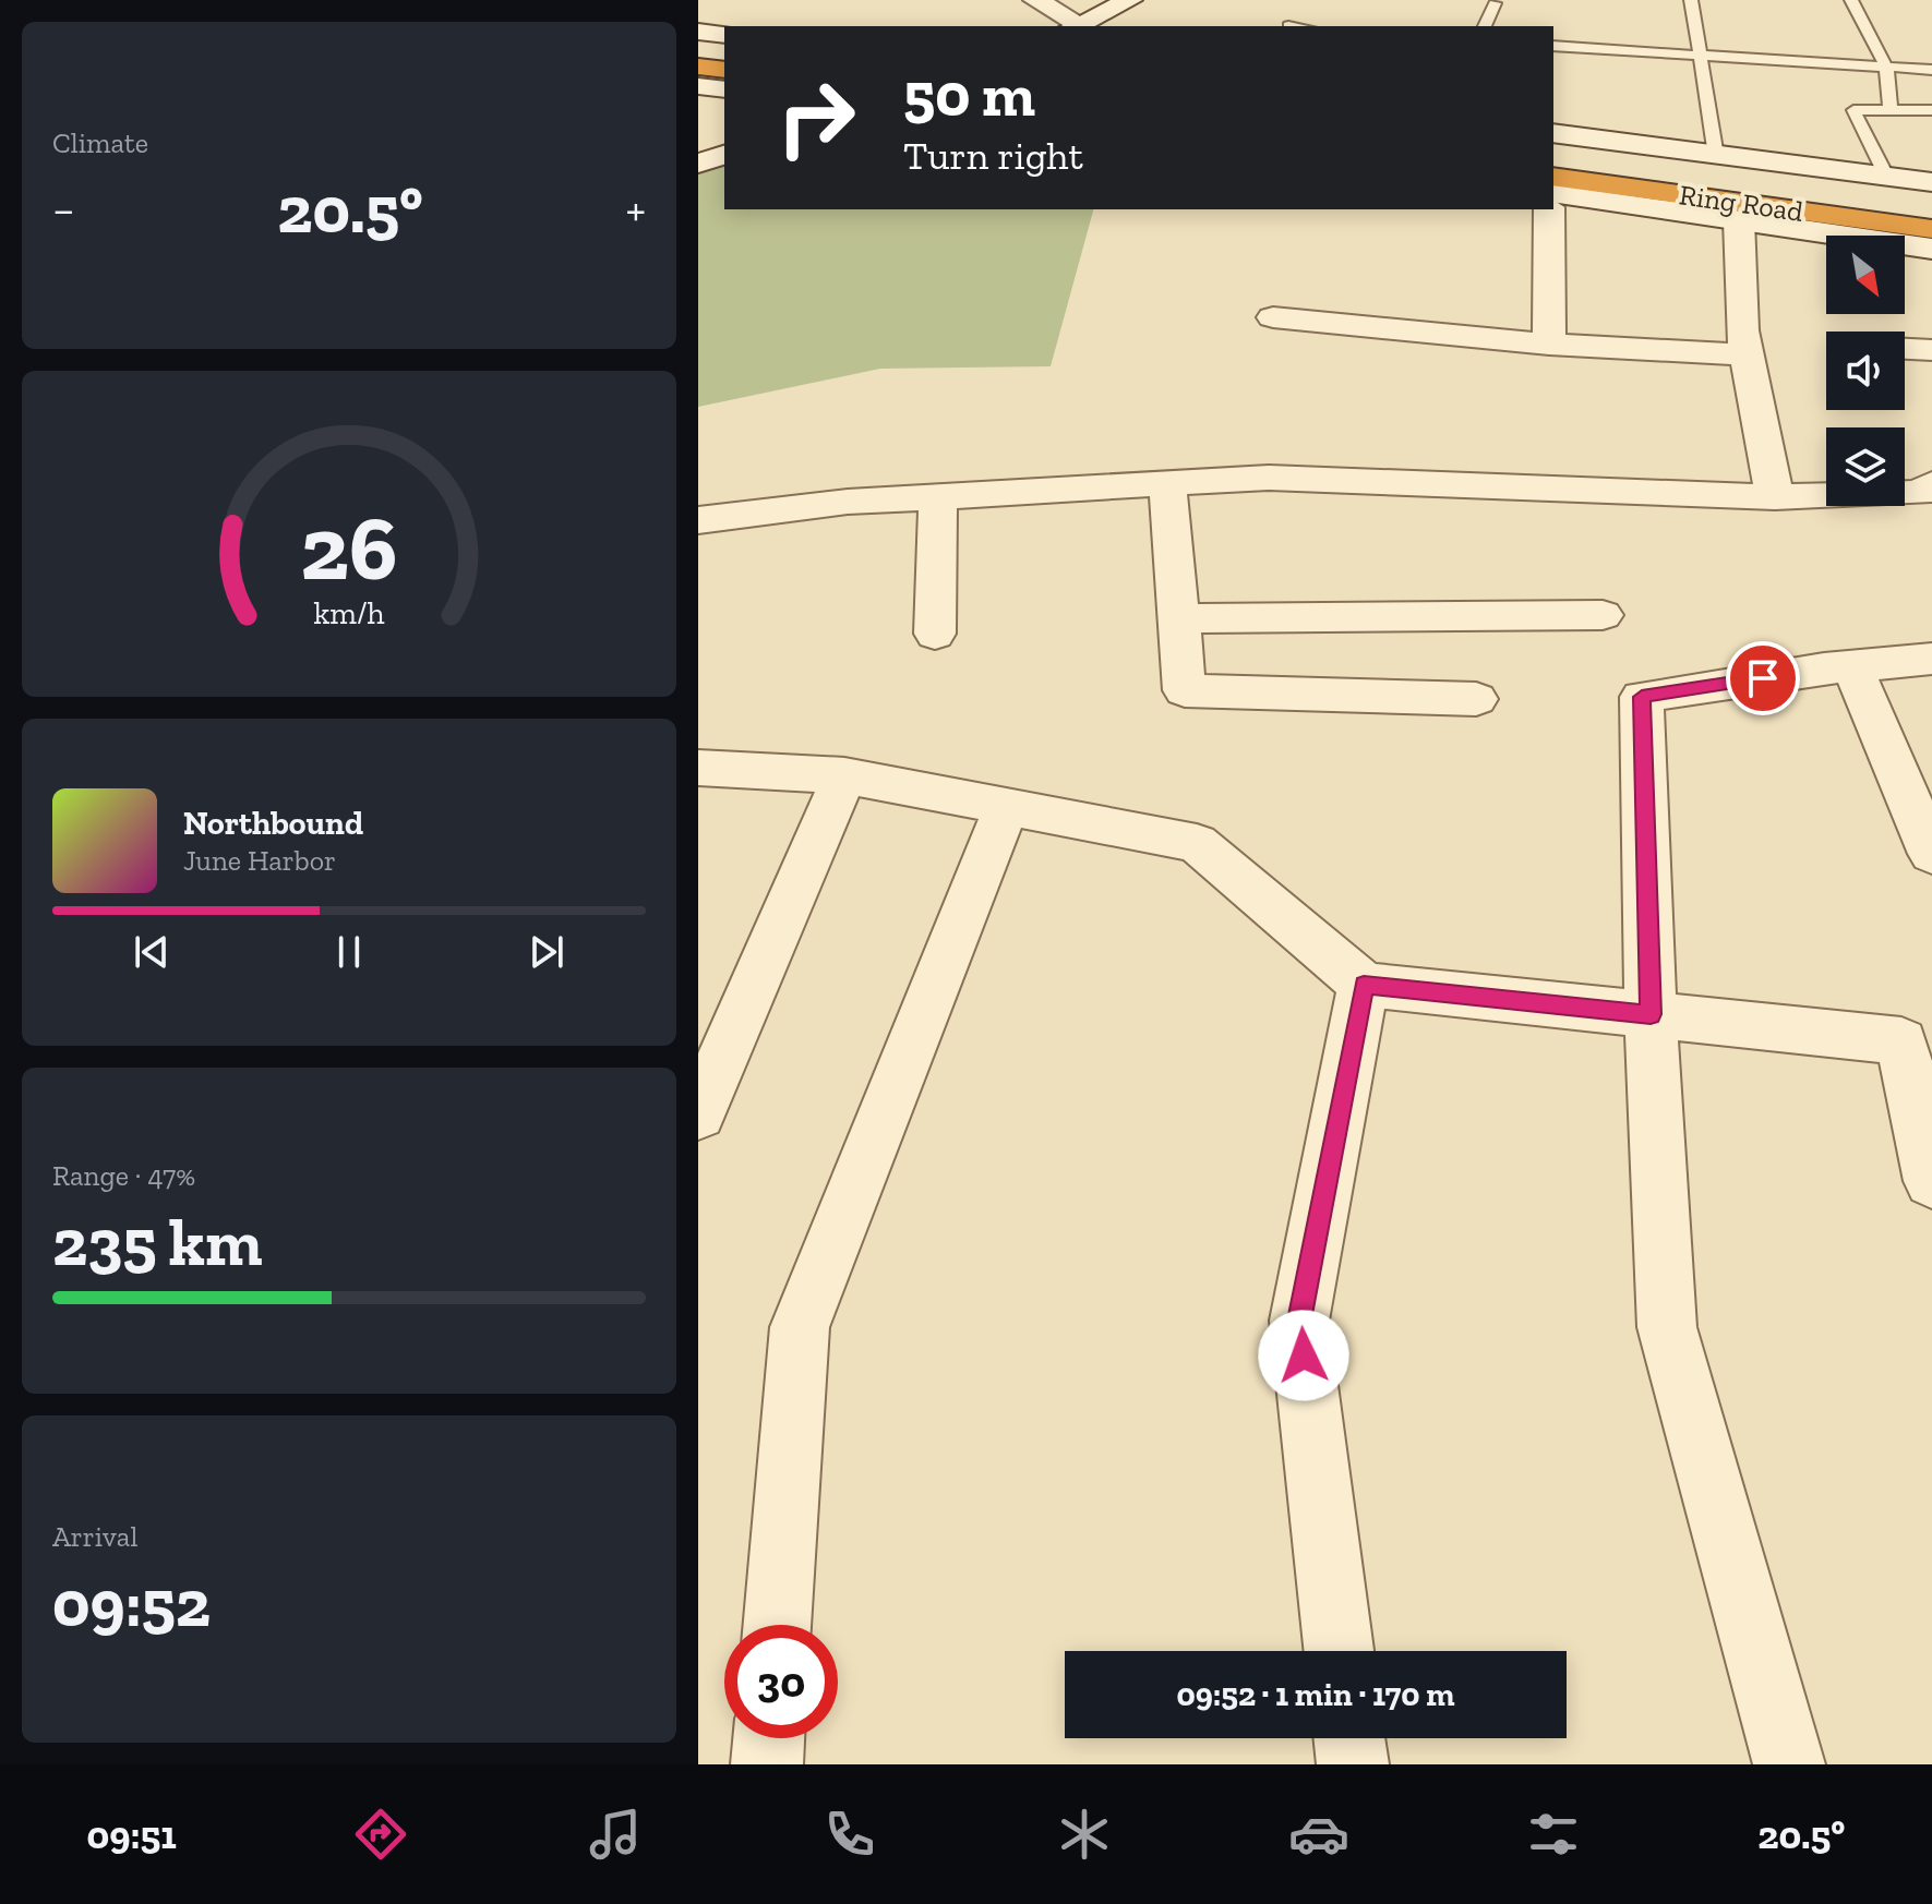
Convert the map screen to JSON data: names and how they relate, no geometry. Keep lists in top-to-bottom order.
{
  "streets": {
    "highway": ["Ring Road"]
  },
  "north": "bottom right",
  "page": {
    "tile": [
      "Climate",
      ["Range · 47%", "235 km"],
      ["Arrival", "09:52"]
    ],
    "turn": ["50 m", "Turn right"],
    "heat": ["−", "20.5°", "+"],
    "song": ["Northbound", "June Harbor"],
    "limit": "30",
    "trip": "09:52 · 1 min · 170 m",
    "tabs": ["09:51", "20.5°"],
    "gauge": ["26", "km/h"]
  }
}
